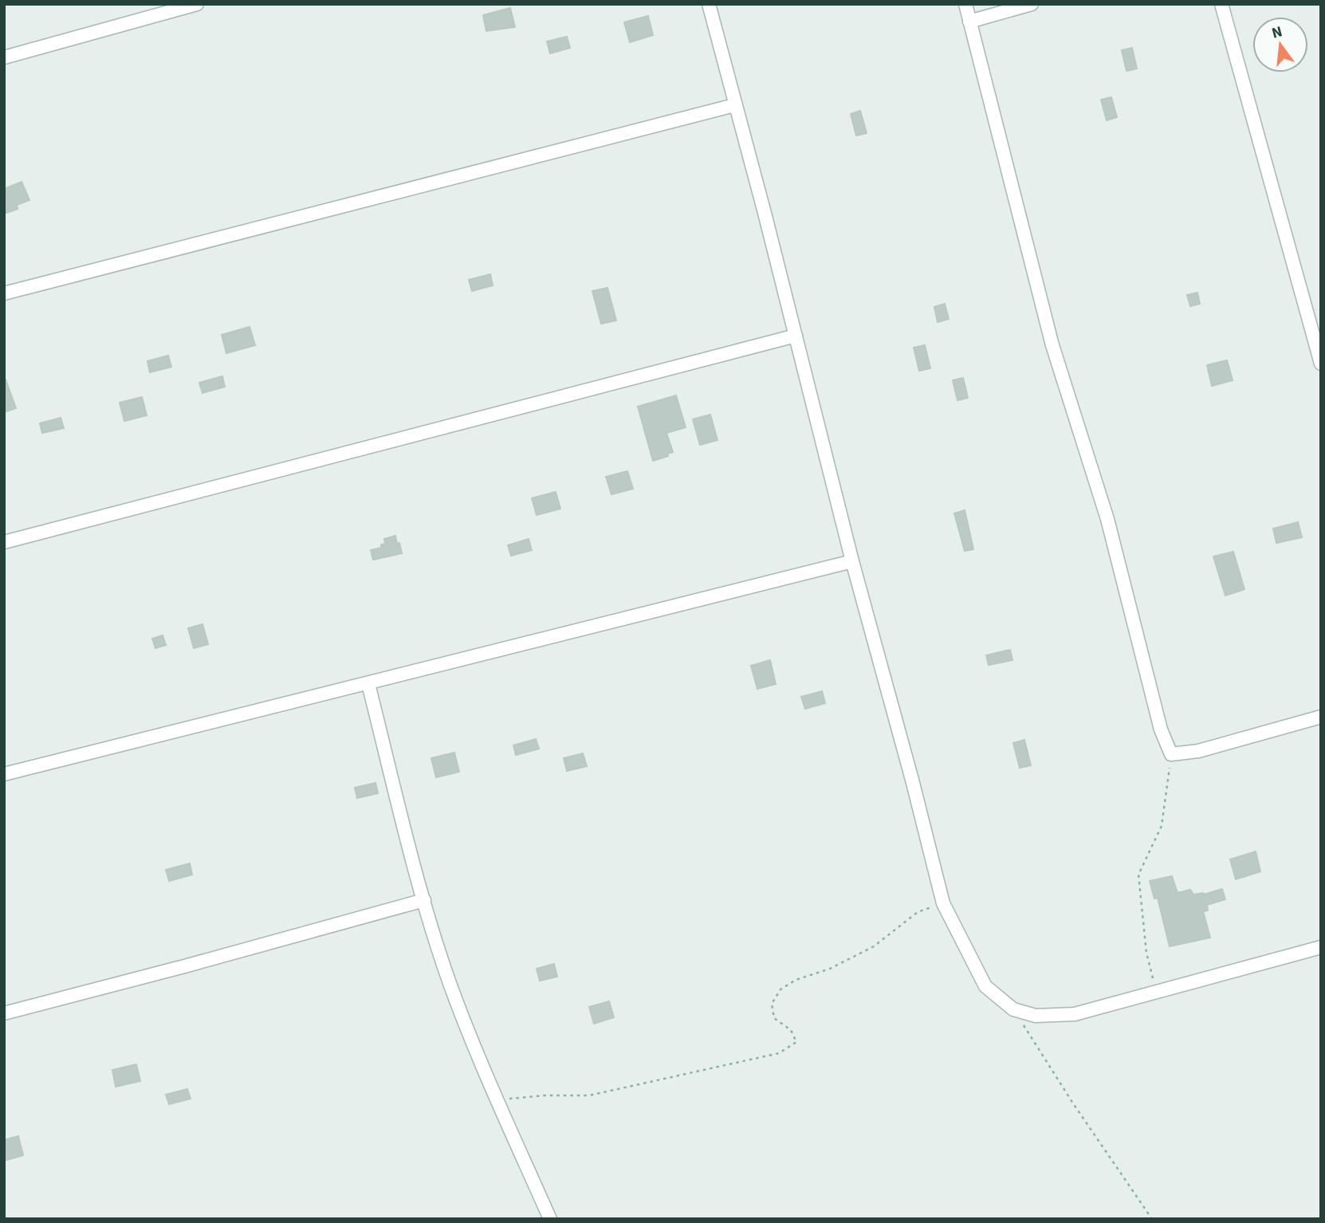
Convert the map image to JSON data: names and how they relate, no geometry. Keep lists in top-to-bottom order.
{
  "north": "top"
}
